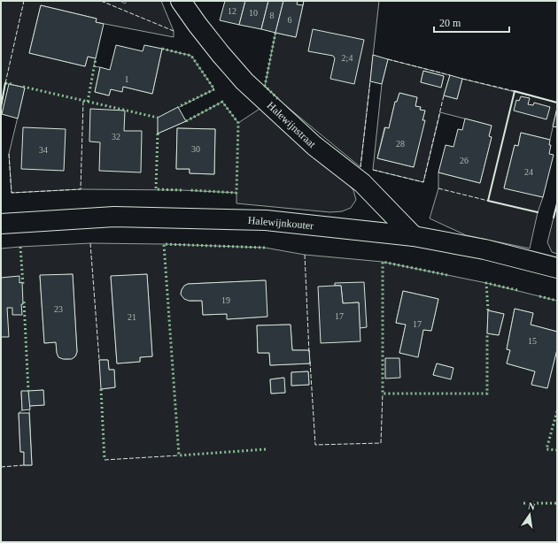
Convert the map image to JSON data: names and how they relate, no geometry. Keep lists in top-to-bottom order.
{
  "streets": {
    "street": ["Halewijnstraat", "Halewijnkouter"]
  },
  "crossings": [
    ["Halewijnstraat", "Halewijnkouter"]
  ],
  "house_numbers": [
    "12",
    "10",
    "8",
    "6",
    "2;4",
    "1",
    "32",
    "28",
    "30",
    "34",
    "26",
    "24",
    "19",
    "23",
    "17",
    "21",
    "17",
    "15"
  ],
  "scale_bar": "20 m",
  "north": "top"
}
